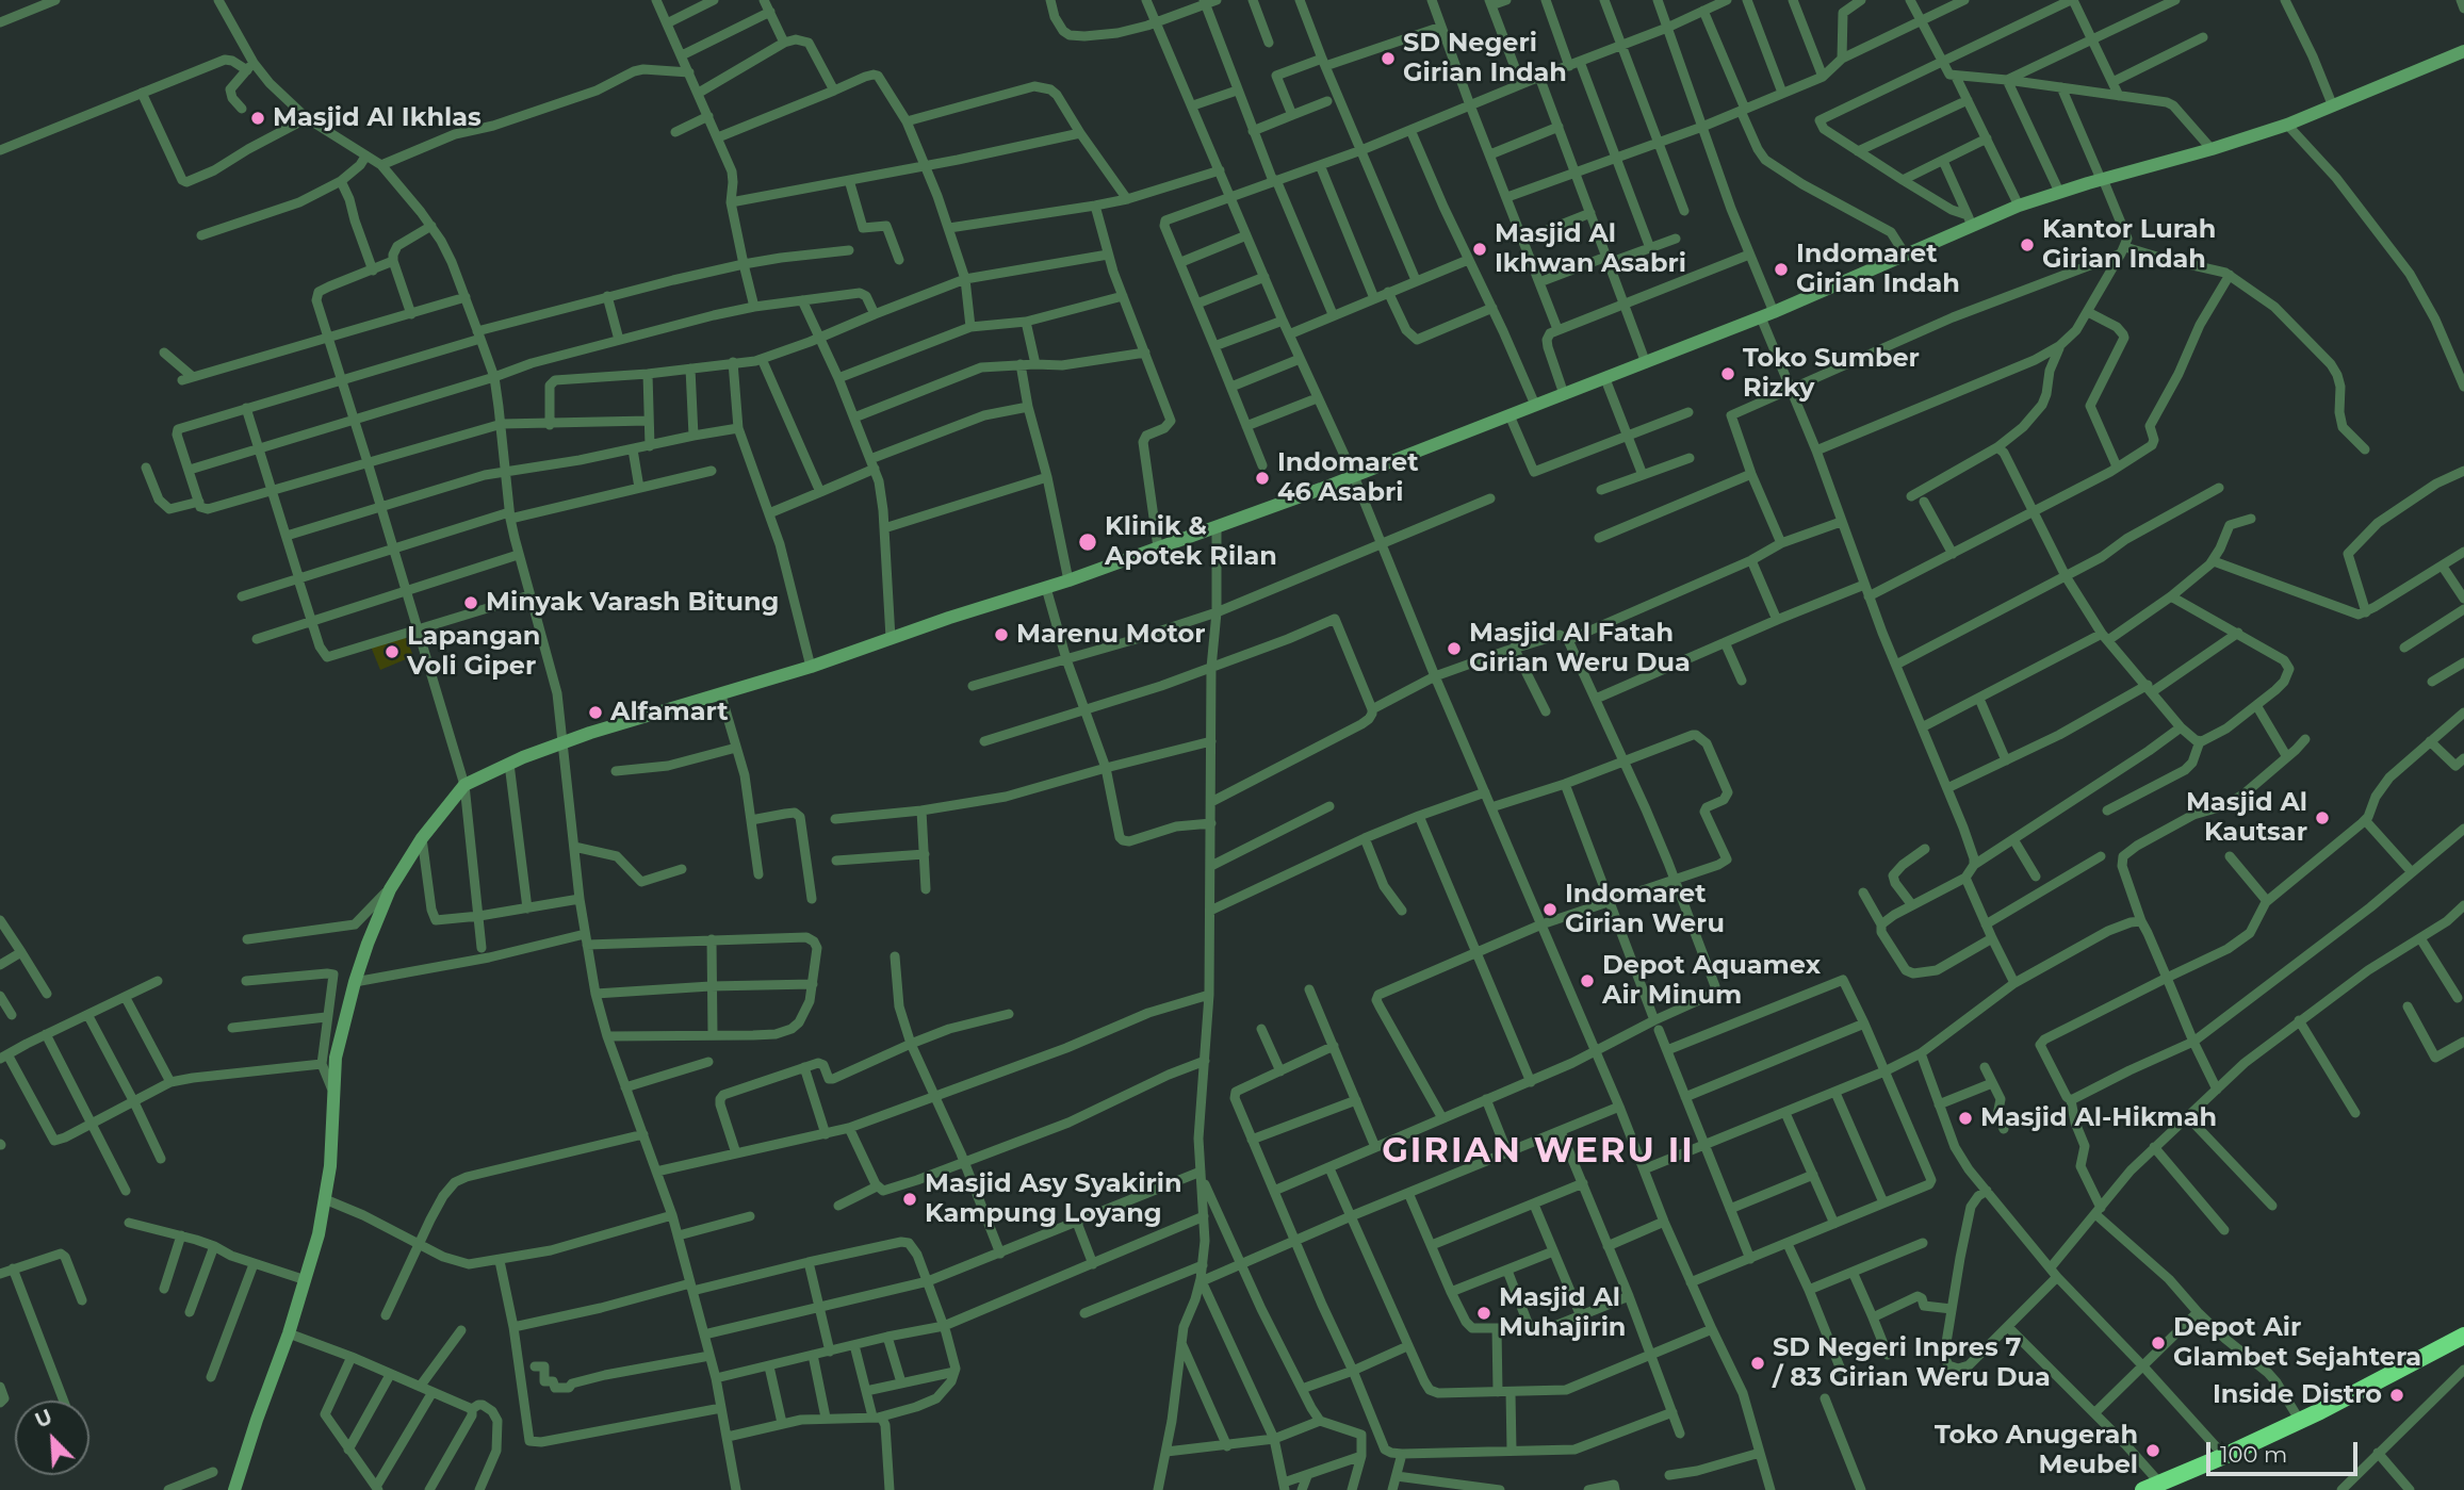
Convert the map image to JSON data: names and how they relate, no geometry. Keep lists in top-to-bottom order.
{
  "districts": ["GIRIAN WERU II"],
  "places": [
    "SD Negeri Girian Indah",
    "Masjid Al Ikhlas",
    "Kantor Lurah Girian Indah",
    "Masjid Al Ikhwan Asabri",
    "Indomaret Girian Indah",
    "Toko Sumber Rizky",
    "Indomaret 46 Asabri",
    "Klinik & Apotek Rilan",
    "Minyak Varash Bitung",
    "Marenu Motor",
    "Masjid Al Fatah Girian Weru Dua",
    "Lapangan Voli Giper",
    "Alfamart",
    "Masjid Al Kautsar",
    "Indomaret Girian Weru",
    "Depot Aquamex Air Minum",
    "Masjid Al-Hikmah",
    "Masjid Asy Syakirin Kampung Loyang",
    "Masjid Al Muhajirin",
    "Depot Air Glambet Sejahtera",
    "SD Negeri Inpres 7 / 83 Girian Weru Dua",
    "Inside Distro",
    "Toko Anugerah Meubel"
  ],
  "scale_bar": "100 m",
  "north": "top left"
}
